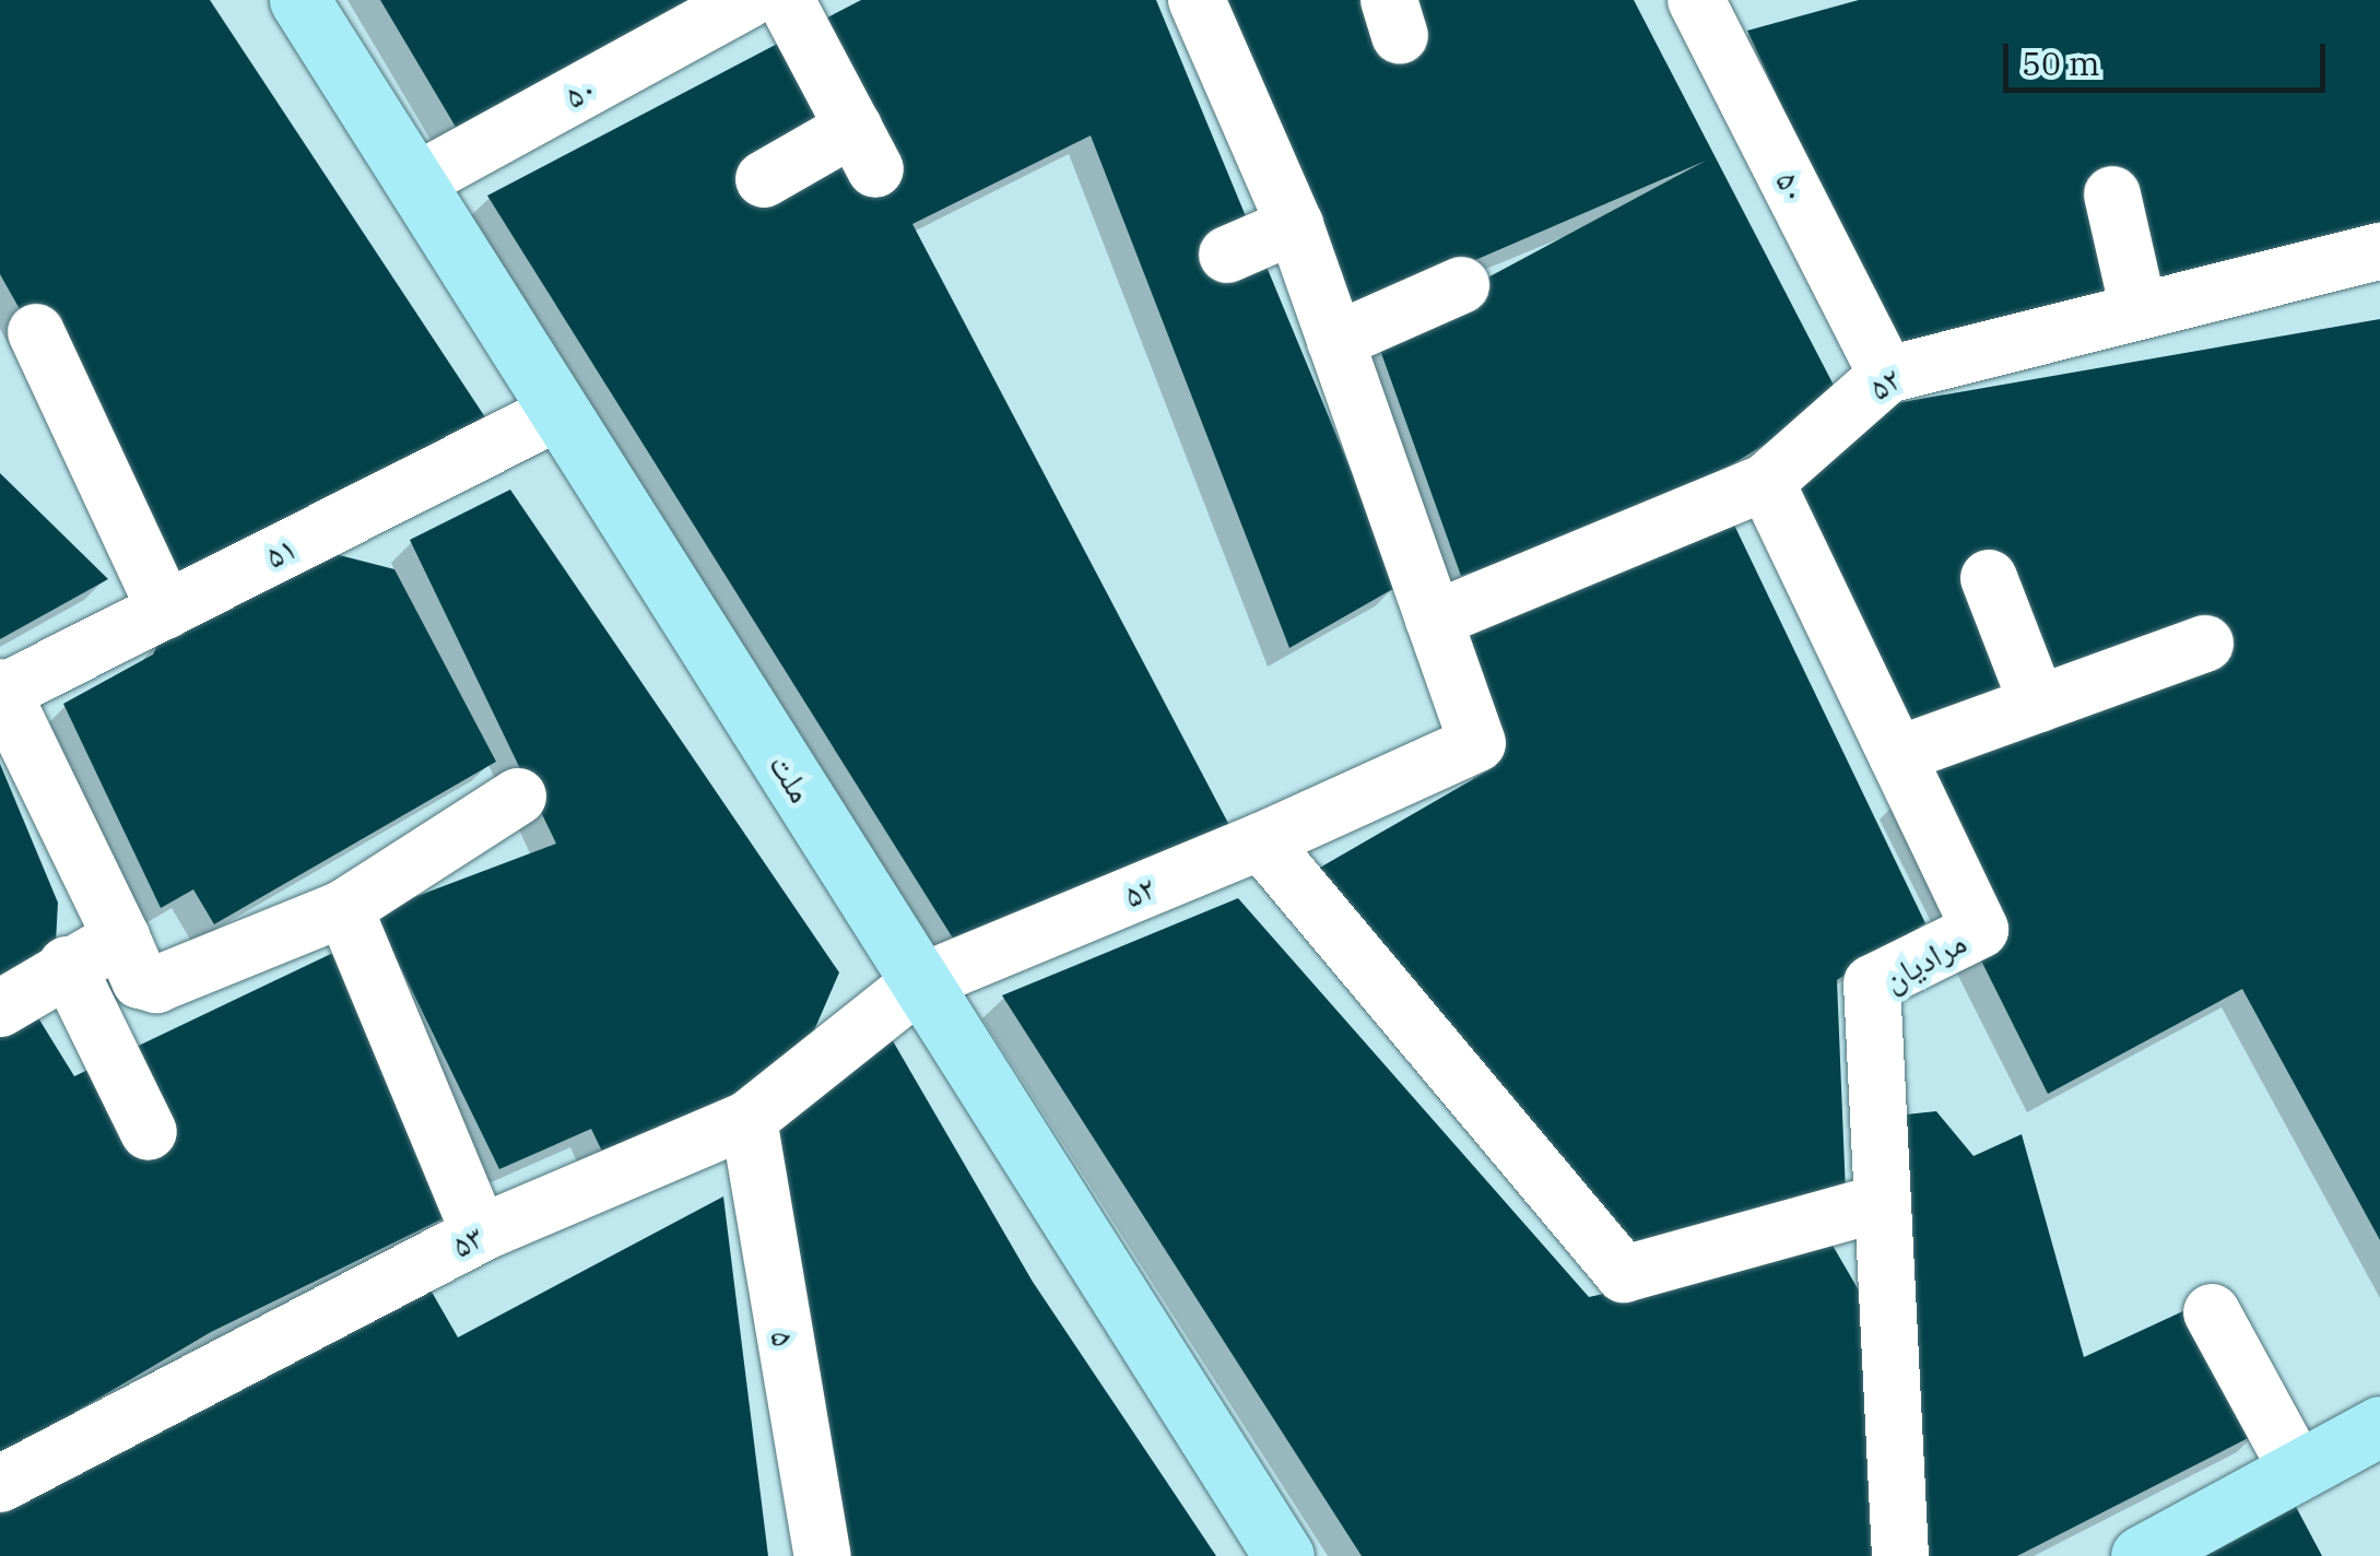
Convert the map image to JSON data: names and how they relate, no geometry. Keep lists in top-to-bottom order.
{
  "streets": {
    "main road": ["ملت"],
    "street": [
      "۵۰",
      "۵۲",
      "۵۱",
      "مرادیان",
      "۵۳",
      "۵"
    ]
  },
  "crossings": [
    ["۵۰", "۵۲"],
    ["۵۰", "ملت"],
    ["۵۲", "ملت"],
    ["۵۲", "مرادیان"],
    ["۵۲", "۵۳"],
    ["۵۱", "ملت"],
    ["ملت", "۵۳"],
    ["۵۳", "۵"]
  ],
  "scale_bar": "50 m"
}
